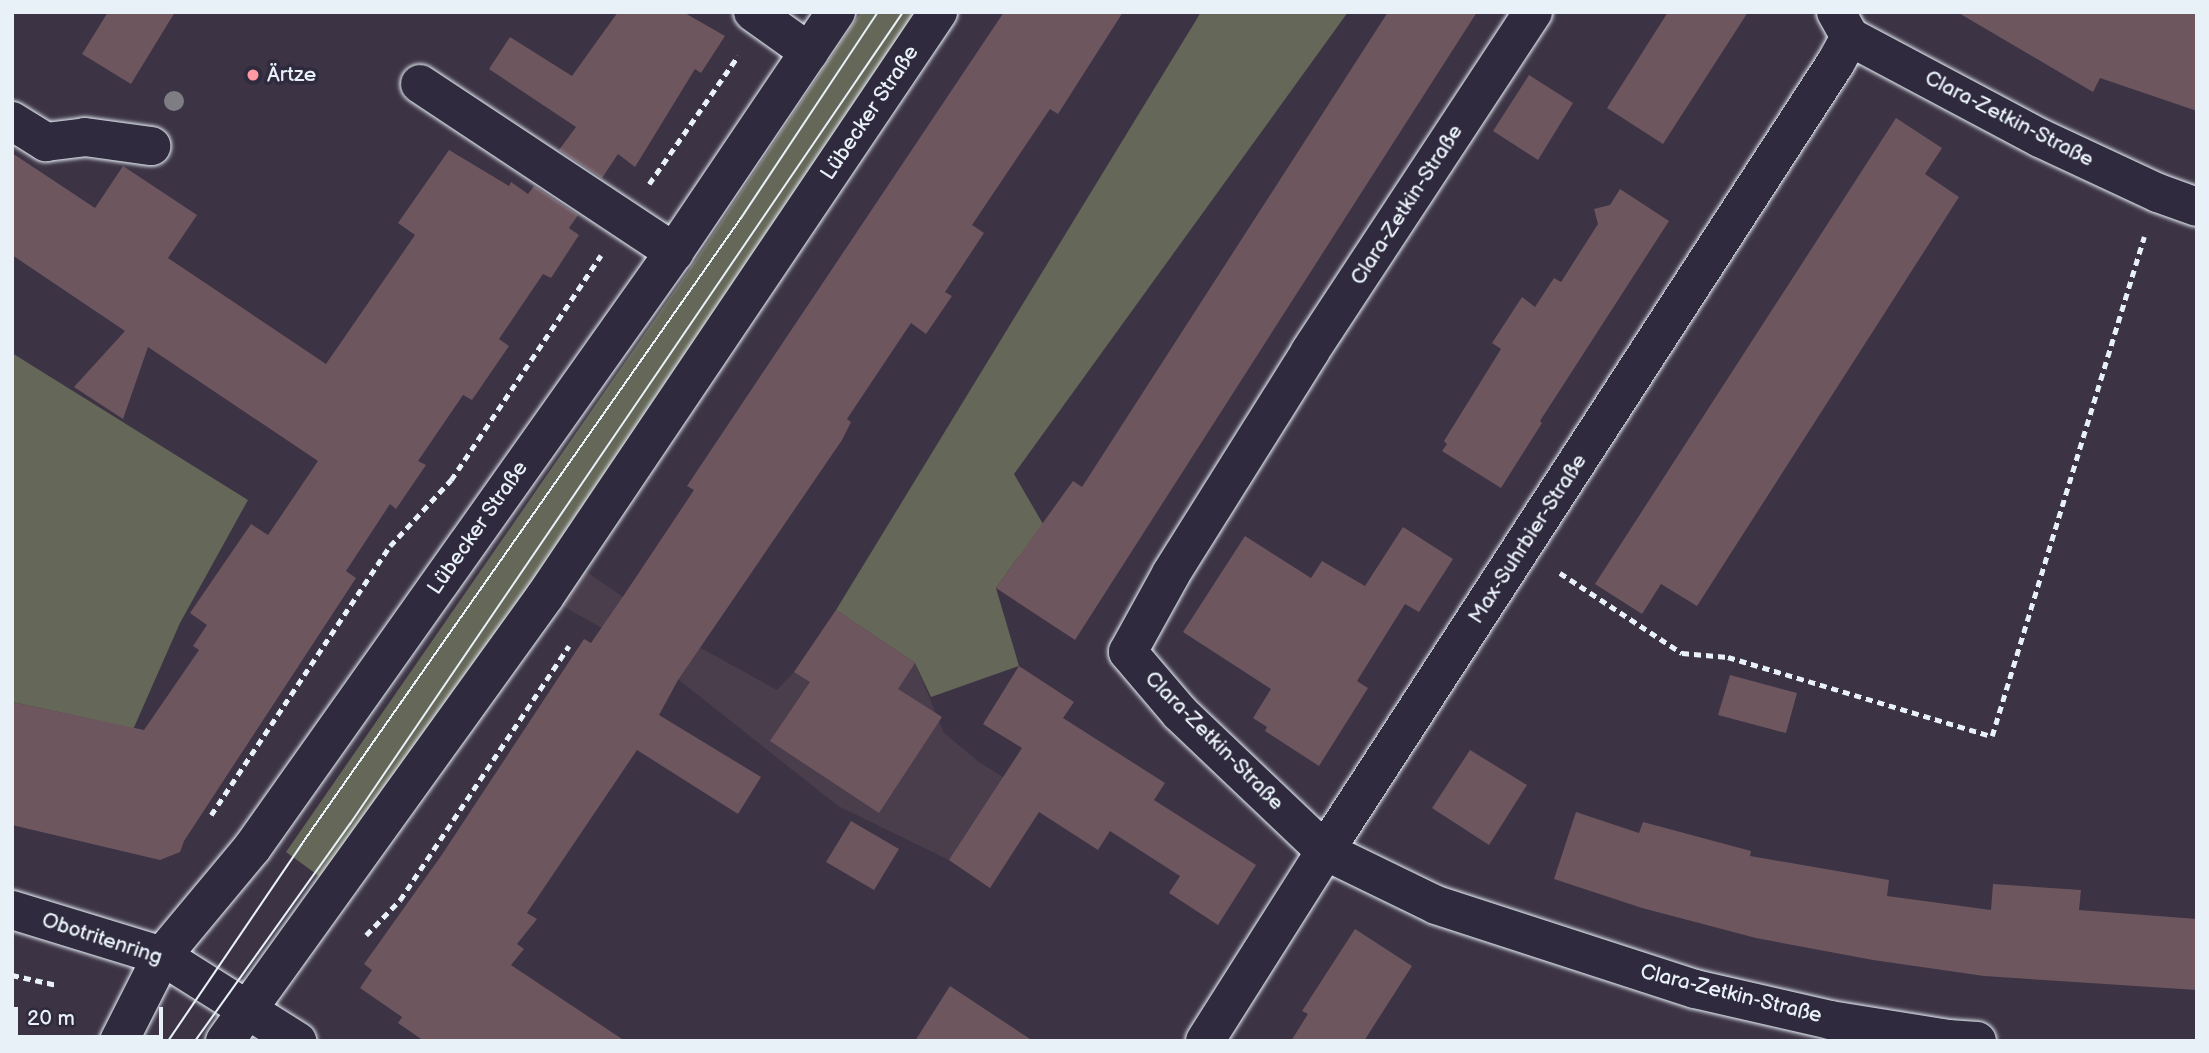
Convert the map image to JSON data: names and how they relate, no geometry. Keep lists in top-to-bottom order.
{
  "streets": {
    "street": [
      "Lübecker Straße",
      "Clara-Zetkin-Straße",
      "Max-Suhrbier-Straße",
      "Obotritenring"
    ]
  },
  "crossings": [
    ["Lübecker Straße", "Obotritenring"],
    ["Clara-Zetkin-Straße", "Max-Suhrbier-Straße"]
  ],
  "places": ["Ärtze"],
  "scale_bar": "20 m"
}
